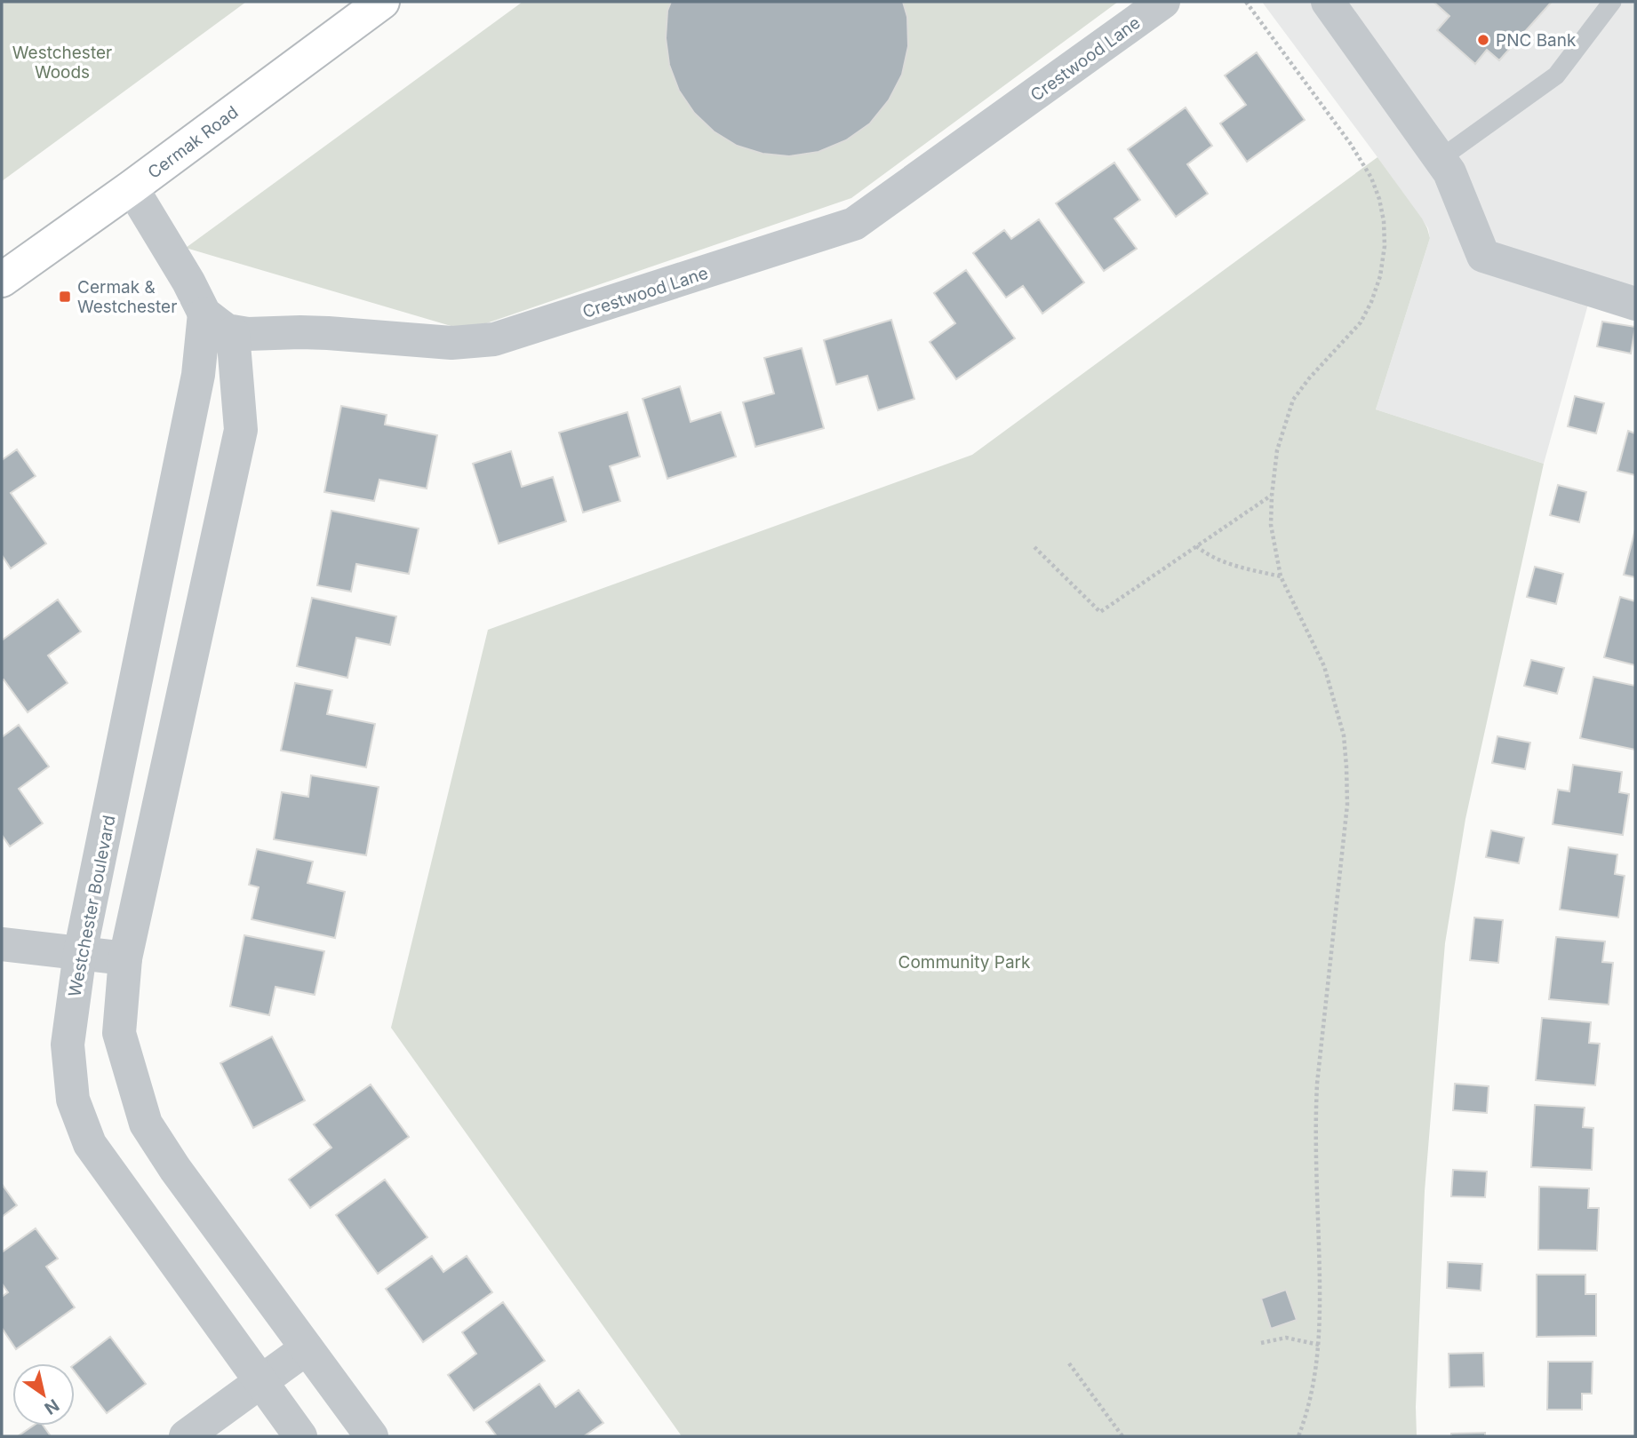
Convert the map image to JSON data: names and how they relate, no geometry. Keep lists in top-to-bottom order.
{
  "streets": {
    "main road": ["Cermak Road"],
    "street": ["Crestwood Lane", "Westchester Boulevard"]
  },
  "parks": ["Westchester Woods", "Community Park"],
  "places": {
    "other": ["PNC Bank"],
    "transit": ["Cermak & Westchester"]
  },
  "north": "bottom right"
}
